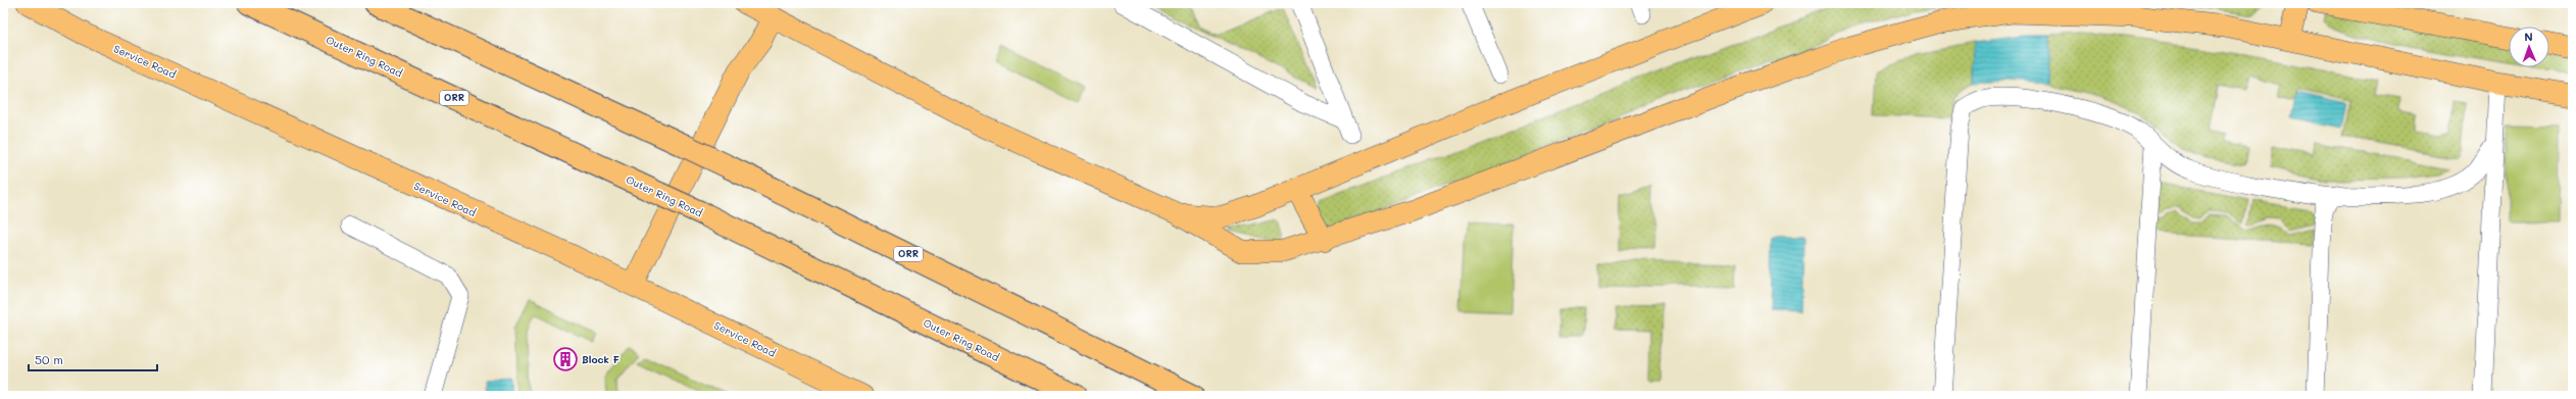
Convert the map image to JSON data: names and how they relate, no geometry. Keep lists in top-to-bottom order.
{
  "streets": {
    "highway": ["Outer Ring Road", "ORR"],
    "main road": ["Service Road"]
  },
  "places": {
    "building": ["Block F"]
  },
  "scale_bar": "50 m",
  "north": "top"
}
